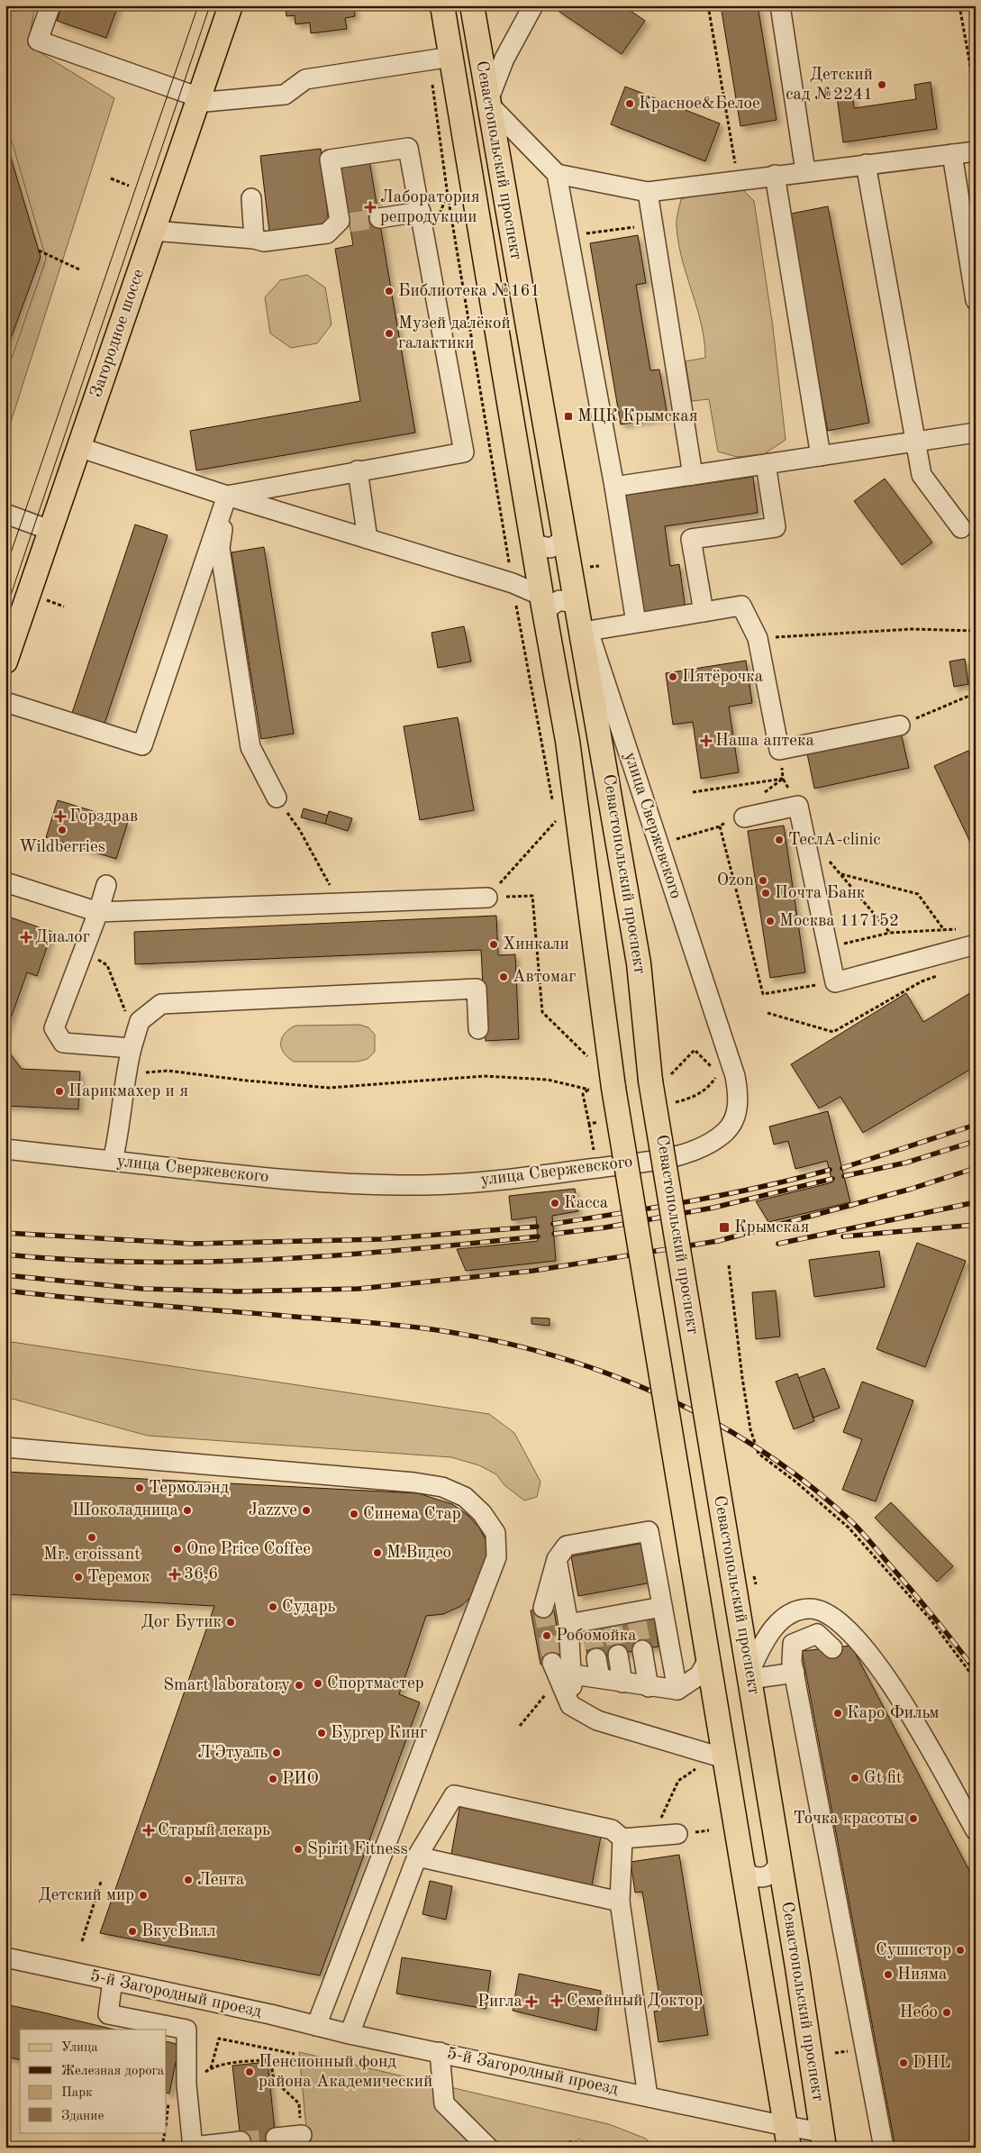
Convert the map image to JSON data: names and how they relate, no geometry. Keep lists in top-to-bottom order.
{
  "streets": {
    "main road": ["Севастопольский проспект", "Загородное шоссе"],
    "street": ["улица Свержевского", "5-й Загородный проезд"]
  },
  "crossings": [
    ["Севастопольский проспект", "улица Свержевского"],
    ["Севастопольский проспект", "5-й Загородный проезд"]
  ],
  "places": {
    "other": [
      "Детский сад №2241",
      "Красное&Белое",
      "Библиотека №161",
      "Музей далёкой галактики",
      "Пятёрочка",
      "Wildberries",
      "ТеслА-clinic",
      "Ozon",
      "Почта Банк",
      "Москва 117152",
      "Хинкали",
      "Автомаг",
      "Парикмахер и я",
      "Касса",
      "Термолэнд",
      "Шоколадница",
      "Jazzve",
      "Синема Стар",
      "Mr. croissant",
      "One Price Coffee",
      "М.Видео",
      "Теремок",
      "Сударь",
      "Дог Бутик",
      "Робомойка",
      "Спортмастер",
      "Smart laboratory",
      "Каро Фильм",
      "Бургер Кинг",
      "Л'Этуаль",
      "Gt fit",
      "РИО",
      "Точка красоты",
      "Spirit Fitness",
      "Лента",
      "Детский мир",
      "ВкусВилл",
      "Сушистор",
      "Нияма",
      "Небо",
      "DHL",
      "Пенсионный фонд района Академический"
    ],
    "health": [
      "Лаборатория репродукции",
      "Наша аптека",
      "Горздрав",
      "Диалог",
      "36,6",
      "Старый лекарь",
      "Семейный Доктор",
      "Ригла"
    ],
    "transit": ["МЦК Крымская", "Крымская"]
  },
  "legend": [
    "Улица",
    "Железная дорога",
    "Парк",
    "Здание"
  ]
}
